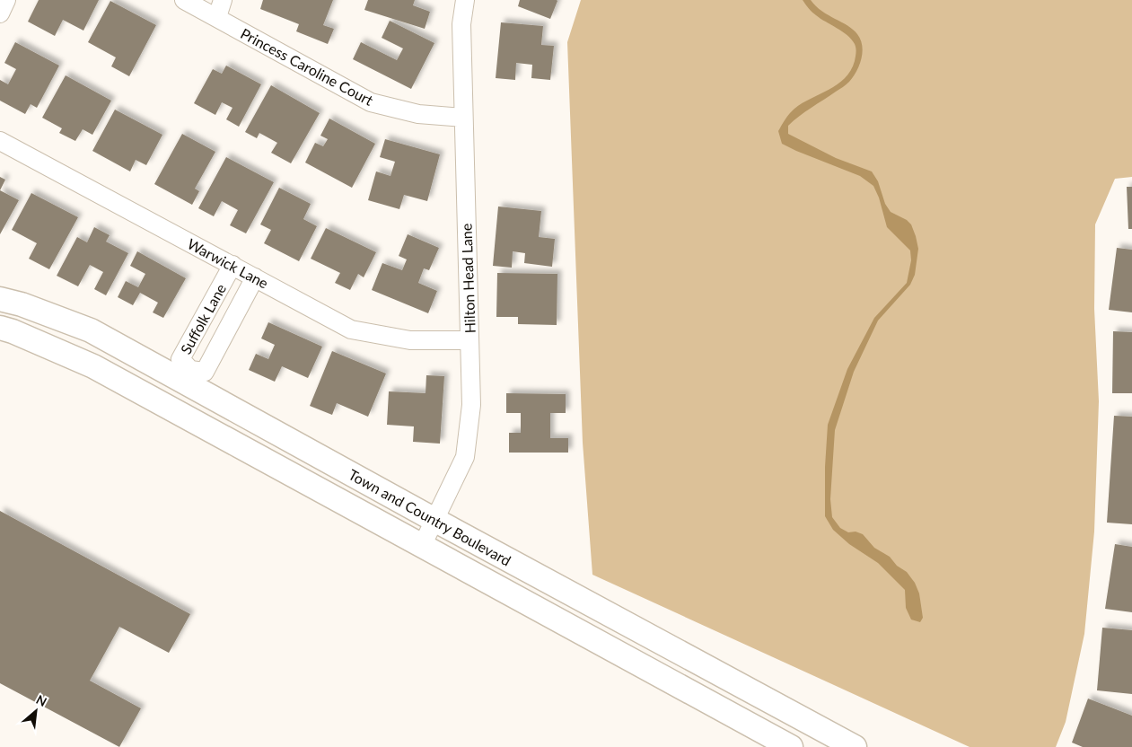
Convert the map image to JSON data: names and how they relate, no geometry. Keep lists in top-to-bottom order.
{
  "streets": {
    "main road": ["Town and Country Boulevard"],
    "street": [
      "Princess Caroline Court",
      "Warwick Lane",
      "Hilton Head Lane",
      "Suffolk Lane"
    ]
  },
  "crossings": [
    ["Princess Caroline Court", "Hilton Head Lane"],
    ["Warwick Lane", "Hilton Head Lane"],
    ["Warwick Lane", "Suffolk Lane"],
    ["Hilton Head Lane", "Town and Country Boulevard"],
    ["Suffolk Lane", "Town and Country Boulevard"]
  ],
  "north": "top right"
}
